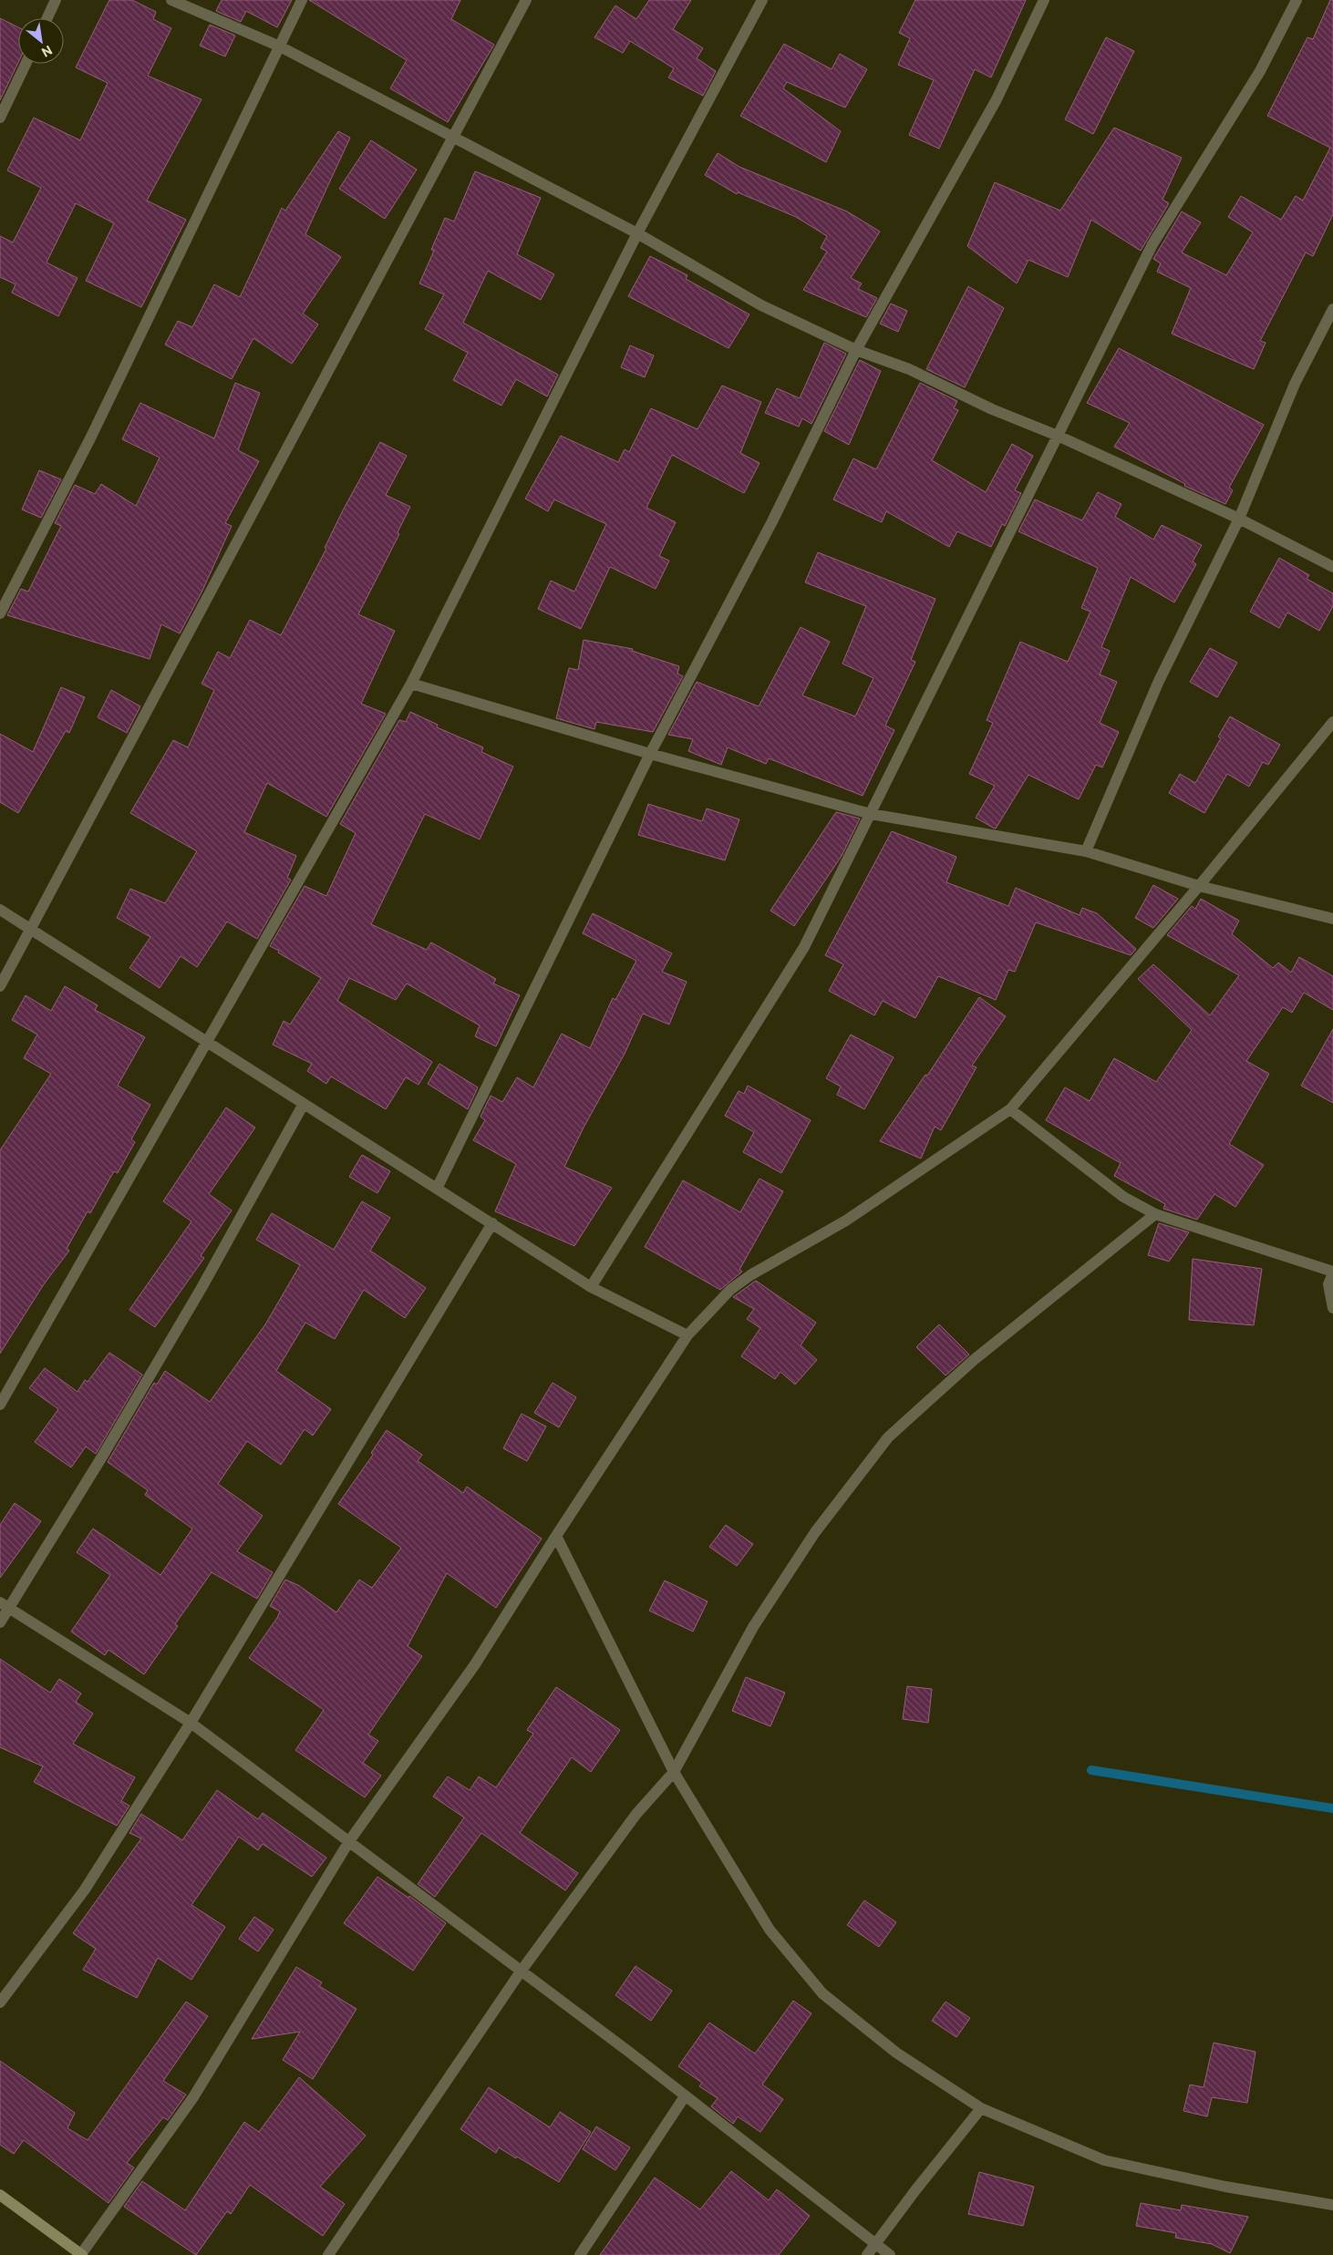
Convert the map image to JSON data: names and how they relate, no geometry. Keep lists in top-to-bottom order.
{
  "north": "bottom right"
}
